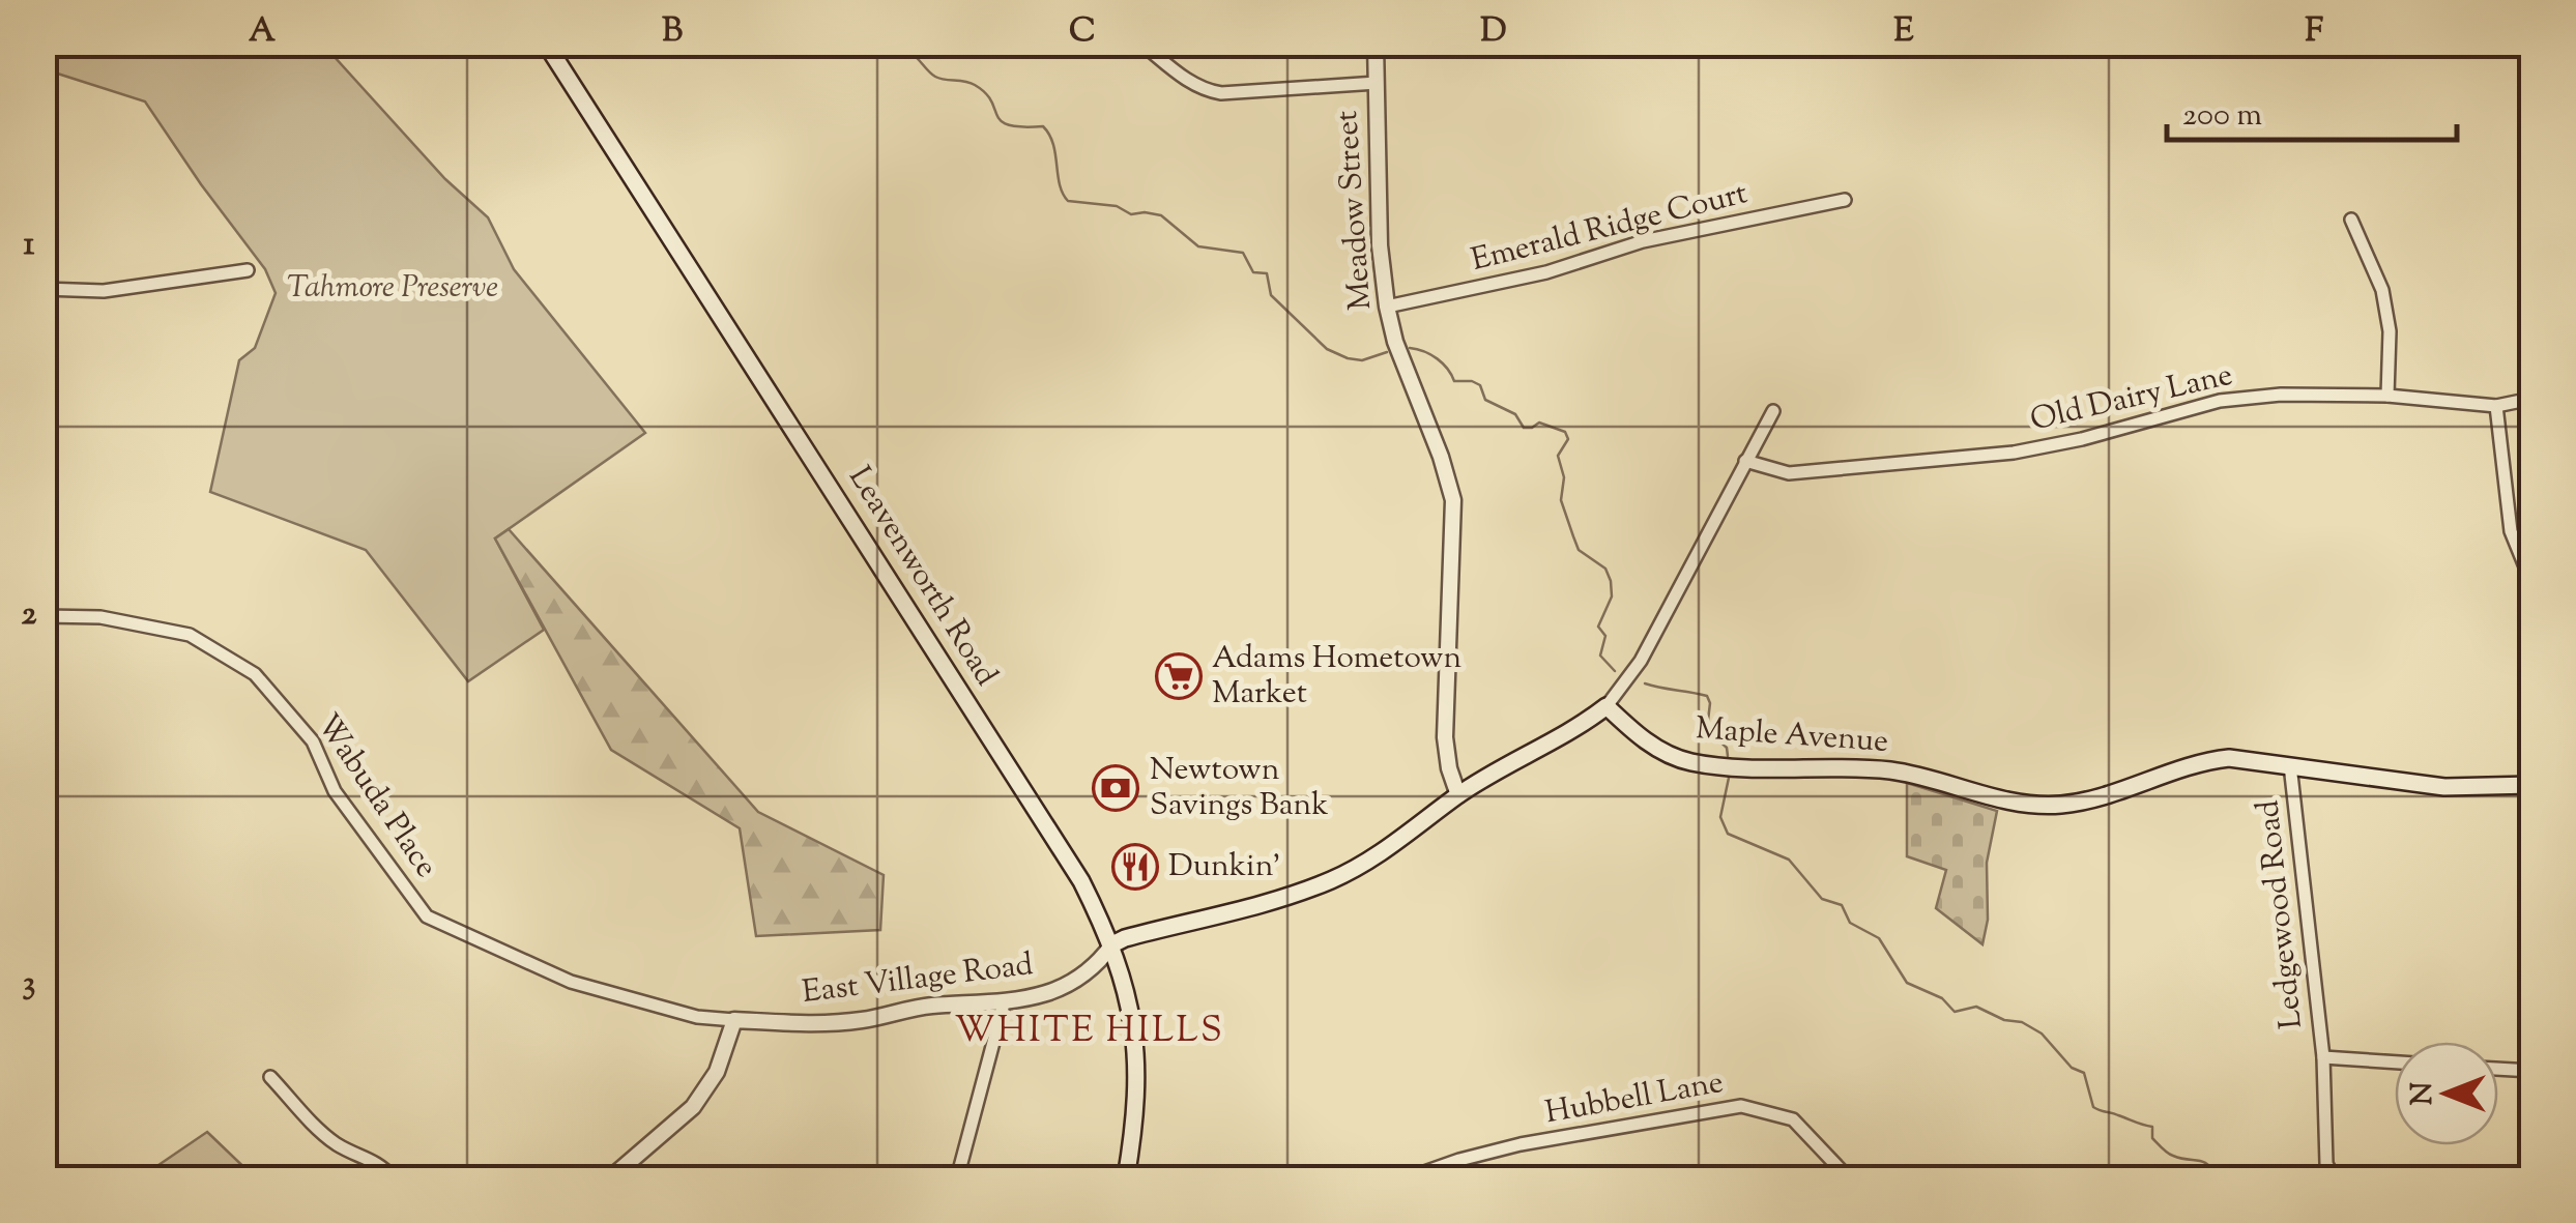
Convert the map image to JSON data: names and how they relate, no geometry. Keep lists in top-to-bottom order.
{
  "streets": {
    "main road": ["Leavenworth Road", "Maple Avenue"],
    "street": [
      "Meadow Street",
      "Emerald Ridge Court",
      "Old Dairy Lane",
      "Wabuda Place",
      "Ledgewood Road",
      "East Village Road",
      "Hubbell Lane"
    ]
  },
  "crossings": [
    ["Meadow Street", "Emerald Ridge Court"],
    ["Leavenworth Road", "East Village Road"],
    ["Maple Avenue", "Ledgewood Road"],
    ["Wabuda Place", "East Village Road"]
  ],
  "districts": ["WHITE HILLS"],
  "parks": ["Tahmore Preserve"],
  "places": {
    "supermarket": ["Adams Hometown Market"],
    "bank": ["Newtown Savings Bank"],
    "restaurant": ["Dunkin'"]
  },
  "scale_bar": "200 m",
  "north": "left",
  "grid": {
    "columns": [
      "A",
      "B",
      "C",
      "D",
      "E",
      "F"
    ],
    "rows": ["1", "2", "3"]
  }
}
